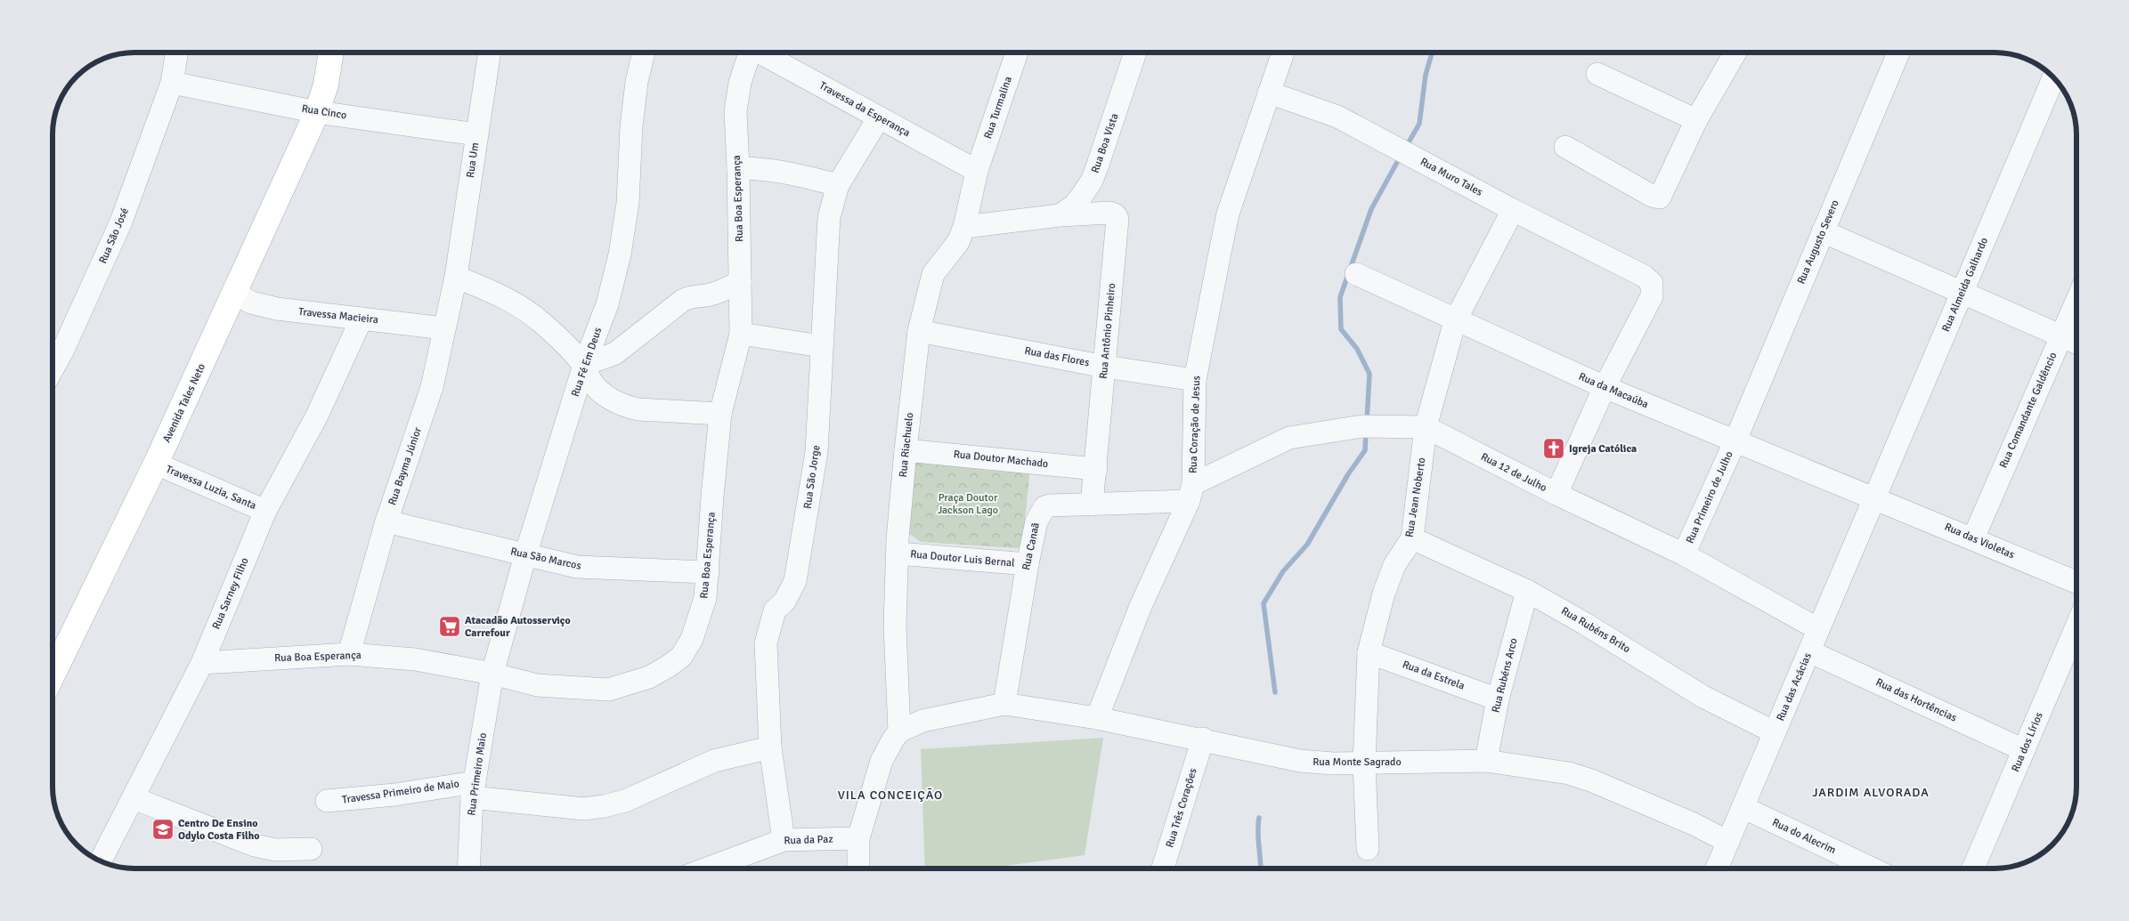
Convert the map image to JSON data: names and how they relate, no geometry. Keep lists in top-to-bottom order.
{
  "streets": {
    "main road": ["Avenida Tales Neto"],
    "street": [
      "Rua Turmalina",
      "Travessa da Esperança",
      "Rua Cinco",
      "Rua Boa Vista",
      "Rua Um",
      "Rua Muro Tales",
      "Rua Boa Esperança",
      "Rua São José",
      "Rua Augusto Severo",
      "Rua Almeida Galhardo",
      "Travessa Macieira",
      "Rua Antônio Pinheiro",
      "Rua das Flores",
      "Rua Fé Em Deus",
      "Rua da Macaúba",
      "Rua Comandante Galdêncio",
      "Rua Coração de Jesus",
      "Rua Riachuelo",
      "Rua Doutor Machado",
      "Rua Bayma Júnior",
      "Rua 12 de Julho",
      "Rua São Jorge",
      "Travessa Luzia, Santa",
      "Rua Jean Noberto",
      "Rua Primeiro de Julho",
      "Rua das Violetas",
      "Rua Canaã",
      "Rua São Marcos",
      "Rua Doutor Luis Bernal",
      "Rua Sarney Filho",
      "Rua Rubéns Brito",
      "Rua da Estrela",
      "Rua Rubéns Arco",
      "Rua das Acácias",
      "Rua das Hortências",
      "Rua dos Lírios",
      "Rua Monte Sagrado",
      "Rua Primeiro Maio",
      "Travessa Primeiro de Maio",
      "Rua Três Corações",
      "Rua do Alecrim",
      "Rua da Paz"
    ]
  },
  "crossings": [
    ["Rua Turmalina", "Travessa da Esperança"],
    ["Rua Turmalina", "Rua Riachuelo"],
    ["Travessa da Esperança", "Rua Riachuelo"],
    ["Travessa da Esperança", "Rua São Jorge"],
    ["Rua Cinco", "Rua Um"],
    ["Rua Cinco", "Rua São José"],
    ["Rua Cinco", "Avenida Tales Neto"],
    ["Rua Boa Vista", "Rua Antônio Pinheiro"],
    ["Rua Um", "Rua Bayma Júnior"],
    ["Rua Muro Tales", "Rua da Macaúba"],
    ["Rua Muro Tales", "Rua Coração de Jesus"],
    ["Rua Muro Tales", "Rua Jean Noberto"],
    ["Rua Boa Esperança", "Rua Fé Em Deus"],
    ["Rua Boa Esperança", "Rua Bayma Júnior"],
    ["Rua Boa Esperança", "Rua São Marcos"],
    ["Rua Boa Esperança", "Rua Sarney Filho"],
    ["Rua Boa Esperança", "Rua Primeiro Maio"],
    ["Rua Augusto Severo", "Rua da Macaúba"],
    ["Rua Augusto Severo", "Rua Primeiro de Julho"],
    ["Rua Almeida Galhardo", "Rua da Macaúba"],
    ["Rua Almeida Galhardo", "Rua das Violetas"],
    ["Rua Almeida Galhardo", "Rua das Acácias"],
    ["Travessa Macieira", "Avenida Tales Neto"],
    ["Travessa Macieira", "Rua Bayma Júnior"],
    ["Travessa Macieira", "Rua Sarney Filho"],
    ["Rua Antônio Pinheiro", "Rua das Flores"],
    ["Rua Antônio Pinheiro", "Rua Doutor Machado"],
    ["Rua Antônio Pinheiro", "Rua Canaã"],
    ["Rua das Flores", "Rua Coração de Jesus"],
    ["Rua das Flores", "Rua Riachuelo"],
    ["Rua Fé Em Deus", "Rua São Marcos"],
    ["Rua Fé Em Deus", "Rua Primeiro Maio"],
    ["Rua da Macaúba", "Rua Jean Noberto"],
    ["Rua da Macaúba", "Rua Primeiro de Julho"],
    ["Rua da Macaúba", "Rua das Violetas"],
    ["Rua da Macaúba", "Rua das Acácias"],
    ["Avenida Tales Neto", "Travessa Luzia, Santa"],
    ["Rua Comandante Galdêncio", "Rua das Violetas"],
    ["Rua Coração de Jesus", "Rua 12 de Julho"],
    ["Rua Coração de Jesus", "Rua Canaã"],
    ["Rua Coração de Jesus", "Rua Monte Sagrado"],
    ["Rua Riachuelo", "Rua Doutor Machado"],
    ["Rua Riachuelo", "Rua Doutor Luis Bernal"],
    ["Rua Riachuelo", "Rua Monte Sagrado"],
    ["Rua Bayma Júnior", "Rua São Marcos"],
    ["Rua 12 de Julho", "Rua Jean Noberto"],
    ["Rua 12 de Julho", "Rua Primeiro de Julho"],
    ["Rua 12 de Julho", "Rua Canaã"],
    ["Rua 12 de Julho", "Rua das Acácias"],
    ["Rua São Jorge", "Travessa Primeiro de Maio"],
    ["Rua São Jorge", "Rua da Paz"],
    ["Travessa Luzia, Santa", "Rua Sarney Filho"],
    ["Rua Jean Noberto", "Rua Rubéns Brito"],
    ["Rua Jean Noberto", "Rua da Estrela"],
    ["Rua Jean Noberto", "Rua Monte Sagrado"],
    ["Rua das Violetas", "Rua das Acácias"],
    ["Rua Canaã", "Rua Doutor Luis Bernal"],
    ["Rua Canaã", "Rua Monte Sagrado"],
    ["Rua Rubéns Brito", "Rua Rubéns Arco"],
    ["Rua Rubéns Brito", "Rua das Acácias"],
    ["Rua da Estrela", "Rua Rubéns Arco"],
    ["Rua Rubéns Arco", "Rua Monte Sagrado"],
    ["Rua das Acácias", "Rua das Hortências"],
    ["Rua das Acácias", "Rua Monte Sagrado"],
    ["Rua das Acácias", "Rua do Alecrim"],
    ["Rua das Hortências", "Rua dos Lírios"],
    ["Rua Monte Sagrado", "Rua Três Corações"],
    ["Rua Primeiro Maio", "Travessa Primeiro de Maio"]
  ],
  "districts": ["JARDIM ALVORADA", "VILA CONCEIÇÃO"],
  "parks": ["Praça Doutor Jackson Lago"],
  "places": {
    "church": ["Igreja Católica"],
    "supermarket": ["Atacadão Autosserviço Carrefour"],
    "school or university": ["Centro De Ensino Odylo Costa Filho"]
  }
}
